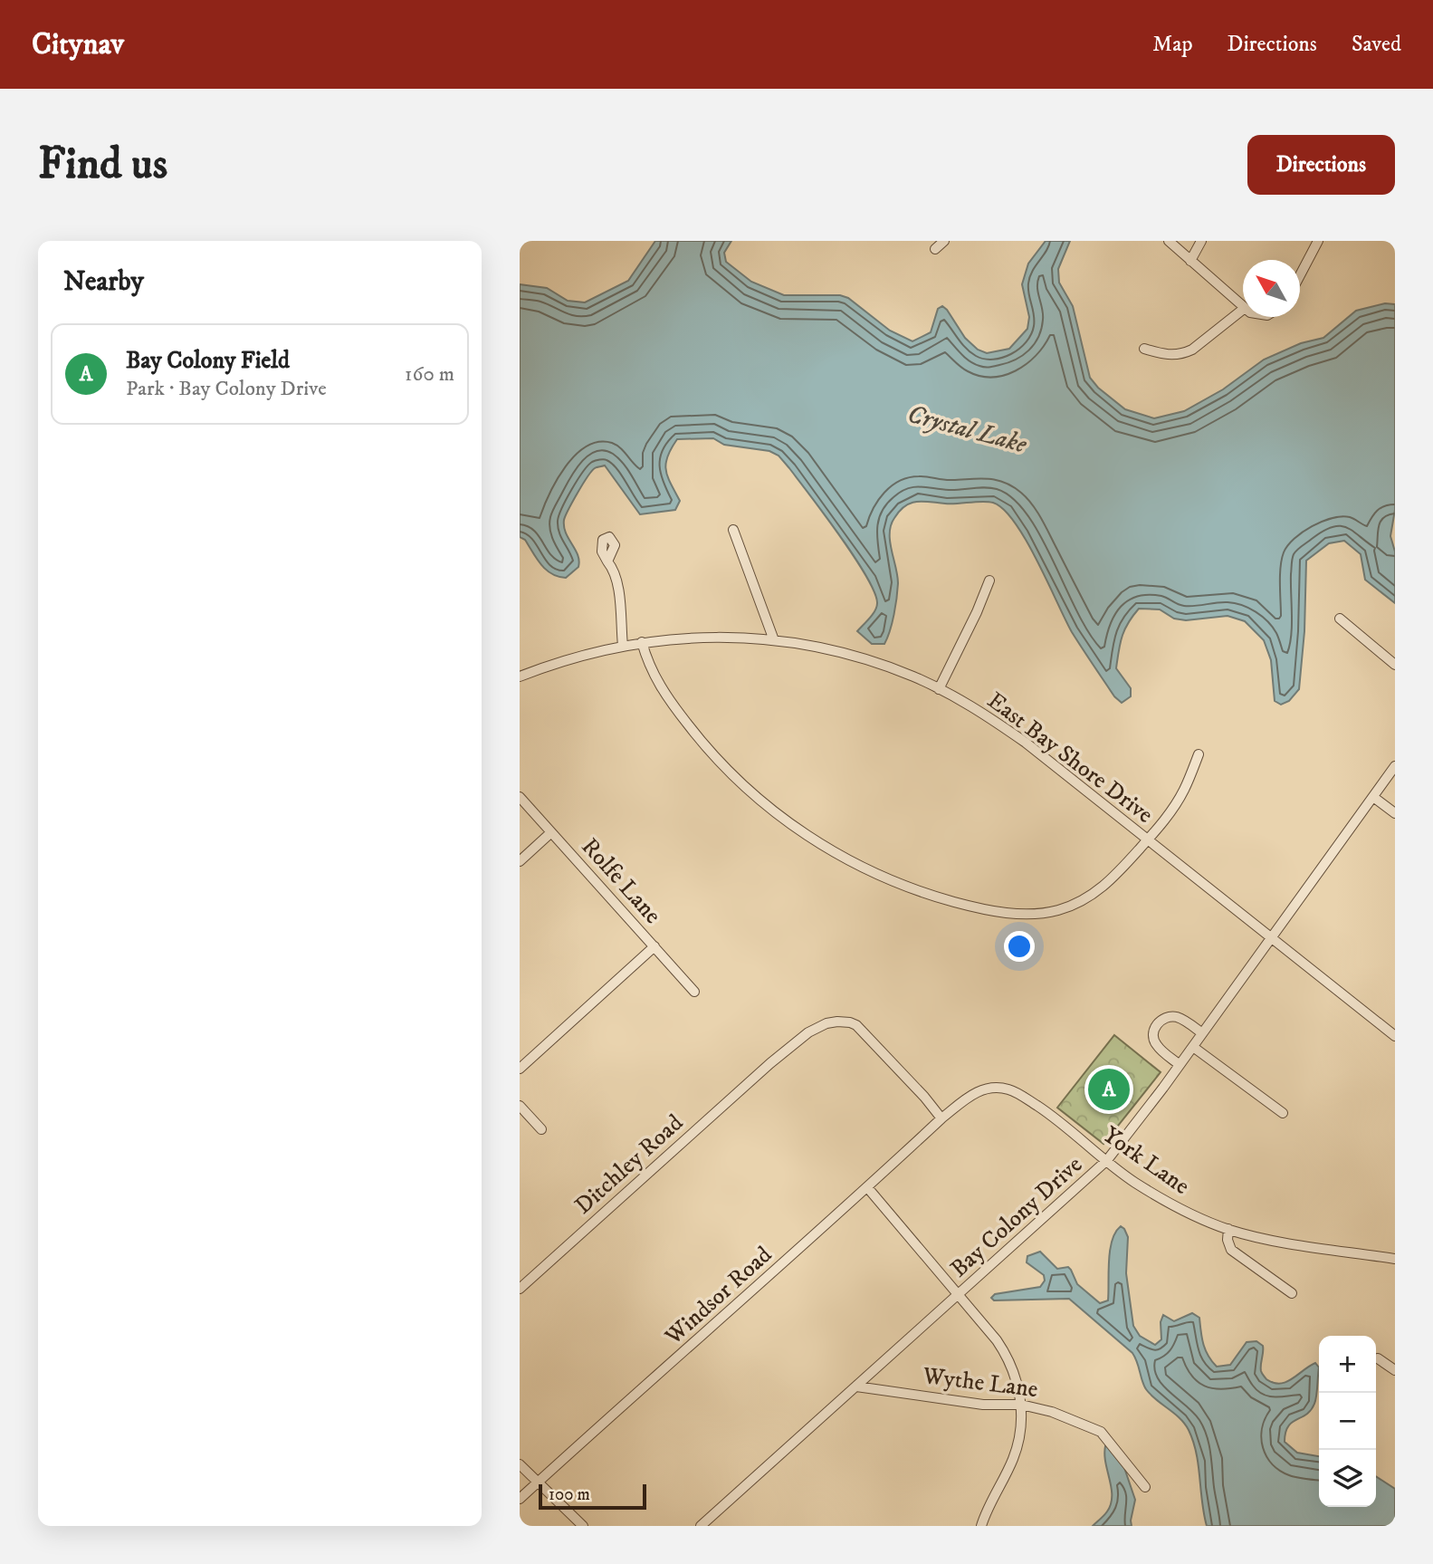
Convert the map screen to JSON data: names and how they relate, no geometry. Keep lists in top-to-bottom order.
{
  "streets": {
    "street": [
      "East Bay Shore Drive",
      "Rolfe Lane",
      "York Lane",
      "Ditchley Road",
      "Bay Colony Drive",
      "Windsor Road",
      "Wythe Lane"
    ]
  },
  "crossings": [
    ["East Bay Shore Drive", "Bay Colony Drive"],
    ["York Lane", "Ditchley Road"],
    ["York Lane", "Bay Colony Drive"],
    ["York Lane", "Windsor Road"],
    ["Ditchley Road", "Windsor Road"],
    ["Bay Colony Drive", "Wythe Lane"]
  ],
  "water": ["Crystal Lake"],
  "scale_bar": "100 m",
  "north": "top left",
  "page": {
    "header": "Citynav",
    "nav": ["Map", "Directions", "Saved"],
    "buttons": "Directions",
    "title": "Find us",
    "heading": "Nearby",
    "list": [
      {
        "mark": "A",
        "name": "Bay Colony Field",
        "note": "Park · Bay Colony Drive",
        "value": "160 m"
      }
    ],
    "pins": "A",
    "map_buttons": ["+", "−"],
    "scale": "100 m"
  }
}
